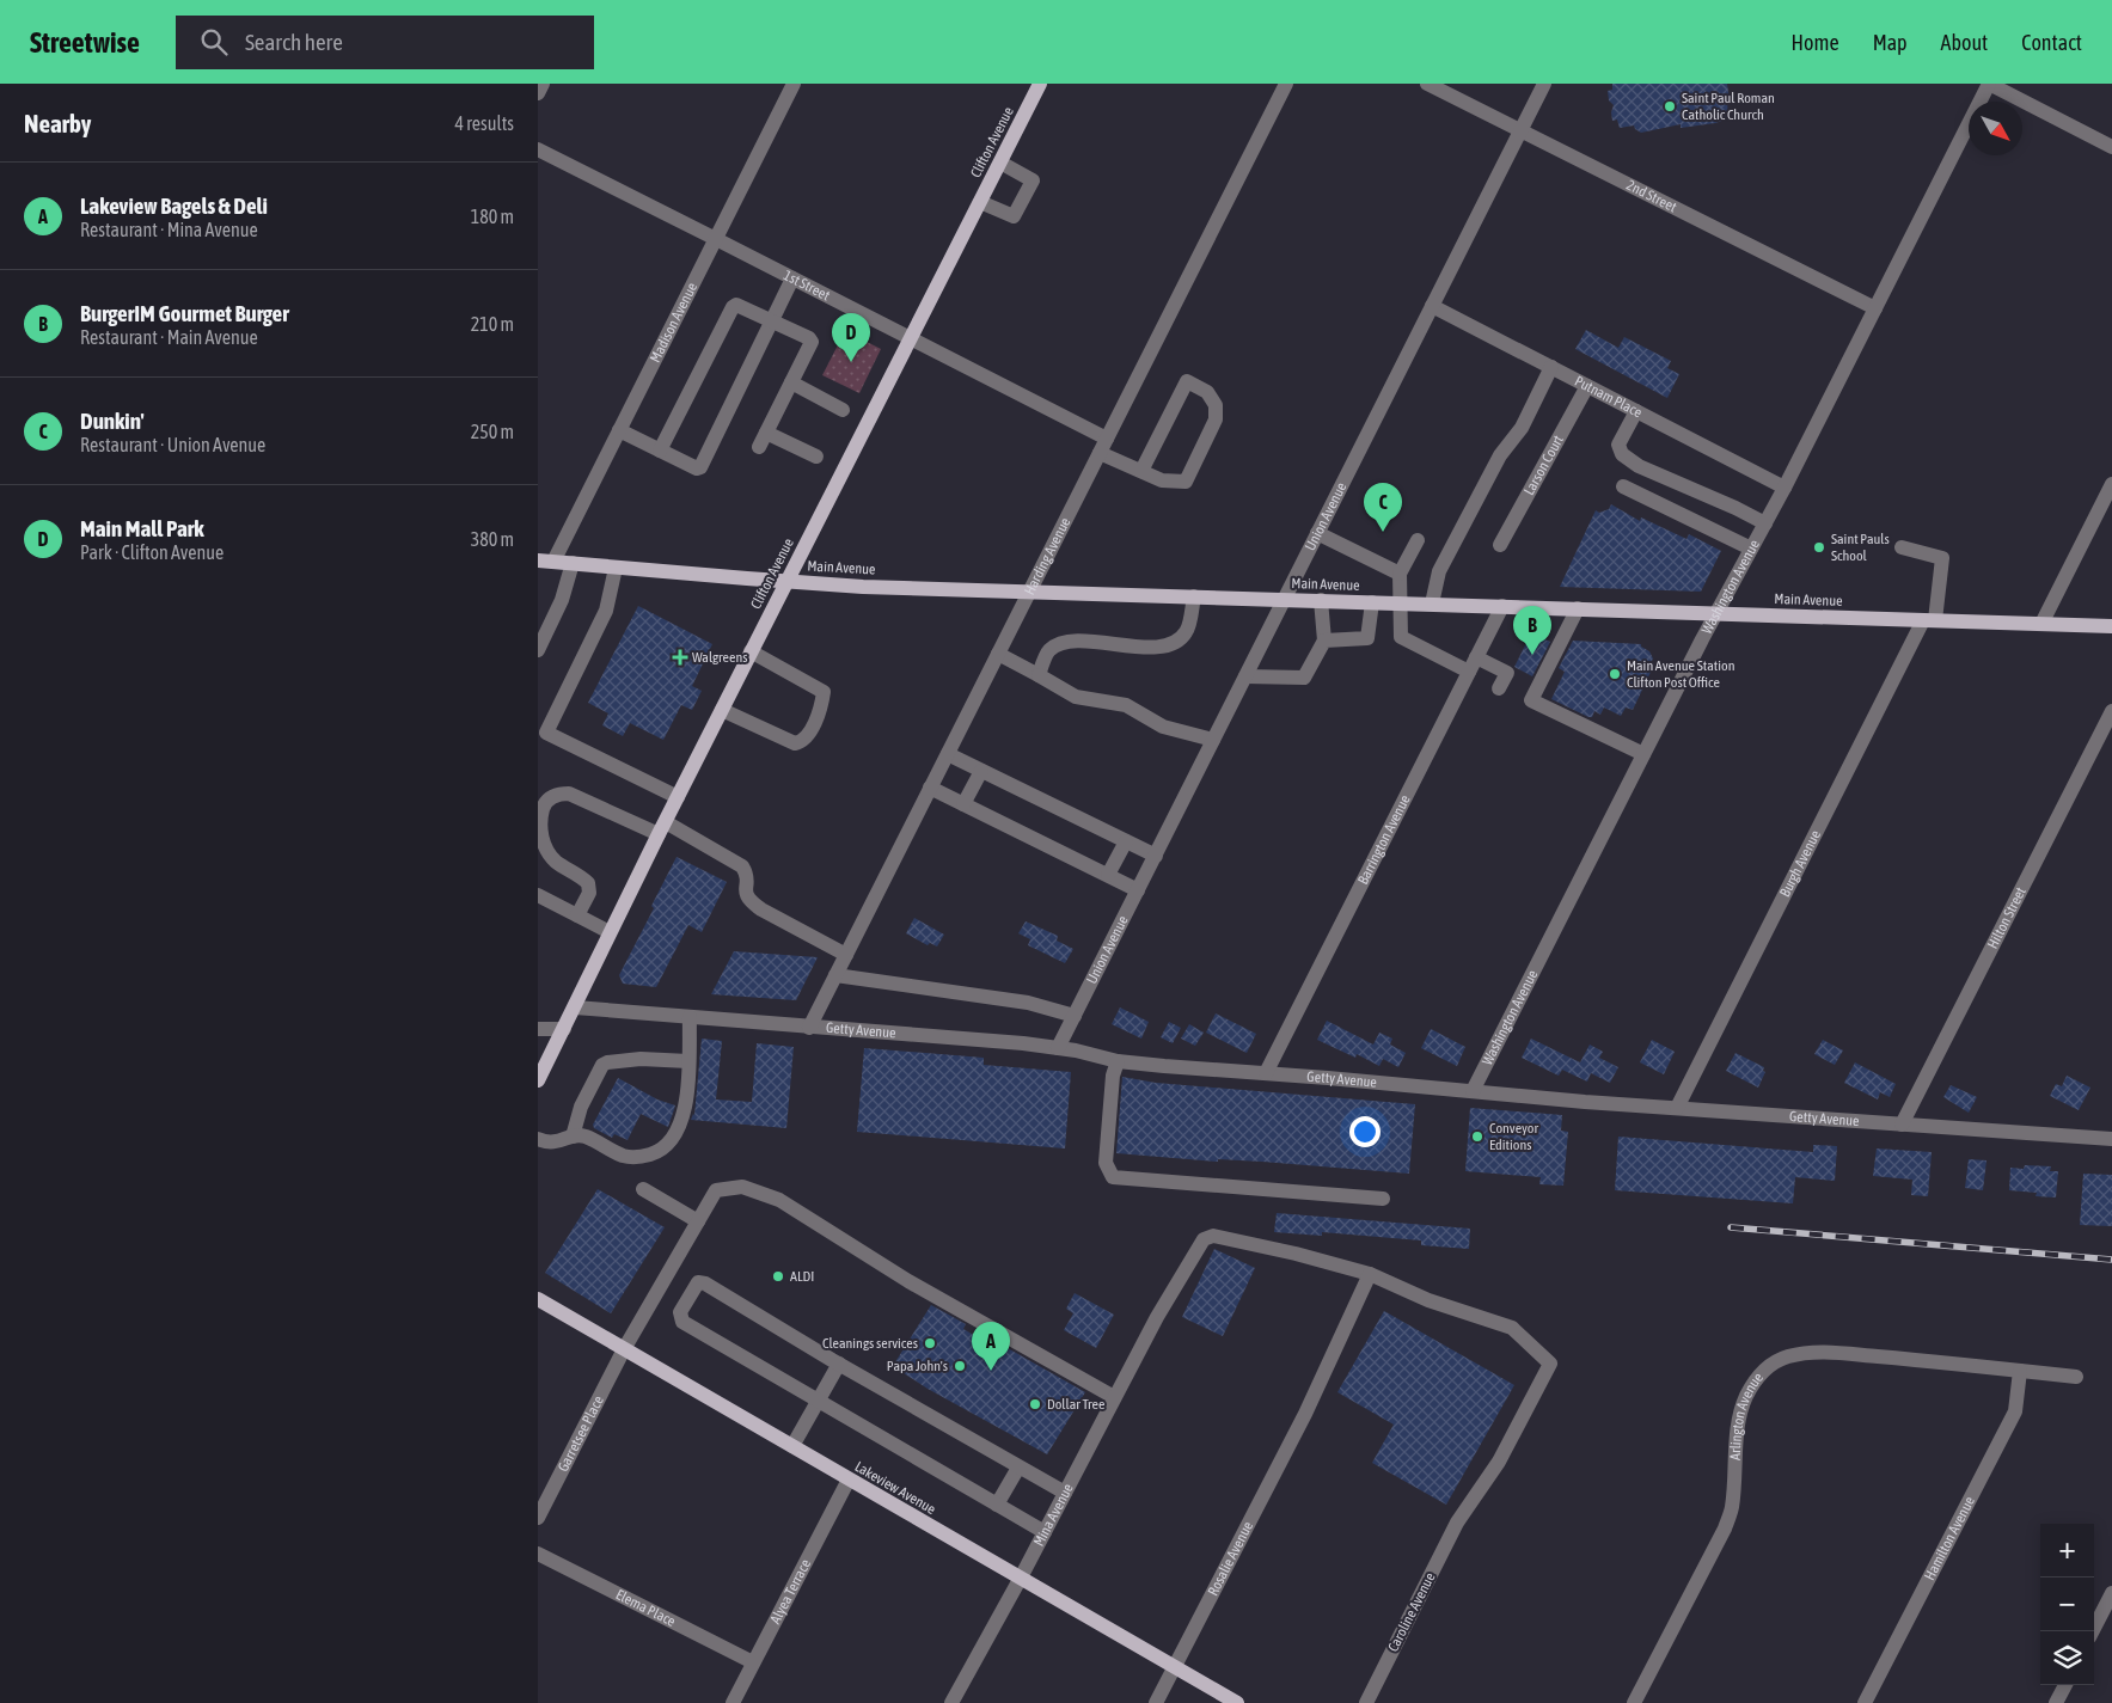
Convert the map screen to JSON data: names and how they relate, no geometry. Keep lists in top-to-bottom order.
{
  "streets": {
    "main road": ["Clifton Avenue", "Main Avenue", "Lakeview Avenue"],
    "street": [
      "2nd Street",
      "1st Street",
      "Madison Avenue",
      "Putnam Place",
      "Larson Court",
      "Union Avenue",
      "Harding Avenue",
      "Washington Avenue",
      "Barrington Avenue",
      "Burgh Avenue",
      "Hilton Street",
      "Getty Avenue",
      "Arlington Avenue",
      "Garretsee Place",
      "Mina Avenue",
      "Hamilton Avenue",
      "Rosalie Avenue",
      "Alyea Terrace",
      "Elema Place",
      "Caroline Avenue"
    ]
  },
  "crossings": [
    ["Clifton Avenue", "1st Street"],
    ["Clifton Avenue", "Main Avenue"],
    ["Clifton Avenue", "Getty Avenue"],
    ["2nd Street", "Union Avenue"],
    ["2nd Street", "Washington Avenue"],
    ["1st Street", "Madison Avenue"],
    ["1st Street", "Harding Avenue"],
    ["Madison Avenue", "Main Avenue"],
    ["Putnam Place", "Larson Court"],
    ["Putnam Place", "Union Avenue"],
    ["Putnam Place", "Washington Avenue"],
    ["Union Avenue", "Main Avenue"],
    ["Union Avenue", "Getty Avenue"],
    ["Harding Avenue", "Main Avenue"],
    ["Harding Avenue", "Getty Avenue"],
    ["Main Avenue", "Washington Avenue"],
    ["Main Avenue", "Barrington Avenue"],
    ["Main Avenue", "Burgh Avenue"],
    ["Washington Avenue", "Getty Avenue"],
    ["Barrington Avenue", "Getty Avenue"],
    ["Burgh Avenue", "Getty Avenue"],
    ["Hilton Street", "Getty Avenue"],
    ["Arlington Avenue", "Hamilton Avenue"],
    ["Garretsee Place", "Lakeview Avenue"],
    ["Garretsee Place", "Mina Avenue"],
    ["Lakeview Avenue", "Mina Avenue"],
    ["Lakeview Avenue", "Rosalie Avenue"],
    ["Lakeview Avenue", "Alyea Terrace"],
    ["Mina Avenue", "Rosalie Avenue"],
    ["Mina Avenue", "Caroline Avenue"],
    ["Rosalie Avenue", "Caroline Avenue"],
    ["Alyea Terrace", "Elema Place"]
  ],
  "places": {
    "other": [
      "Saint Paul Roman Catholic Church",
      "Saint Pauls School",
      "Main Avenue Station Clifton Post Office",
      "Conveyor Editions",
      "ALDI",
      "Cleanings services",
      "Papa John's",
      "Dollar Tree"
    ],
    "health": ["Walgreens"]
  },
  "north": "bottom right",
  "page": {
    "header": "Streetwise",
    "search": "Search here",
    "nav": [
      "Home",
      "Map",
      "About",
      "Contact"
    ],
    "heading": ["Nearby", "4 results"],
    "list": [
      {
        "mark": "A",
        "name": "Lakeview Bagels & Deli",
        "note": "Restaurant · Mina Avenue",
        "value": "180 m"
      },
      {
        "mark": "B",
        "name": "BurgerIM Gourmet Burger",
        "note": "Restaurant · Main Avenue",
        "value": "210 m"
      },
      {
        "mark": "C",
        "name": "Dunkin'",
        "note": "Restaurant · Union Avenue",
        "value": "250 m"
      },
      {
        "mark": "D",
        "name": "Main Mall Park",
        "note": "Park · Clifton Avenue",
        "value": "380 m"
      }
    ],
    "pins": [
      "D",
      "C",
      "B",
      "A"
    ],
    "map_buttons": ["+", "−"]
  }
}
